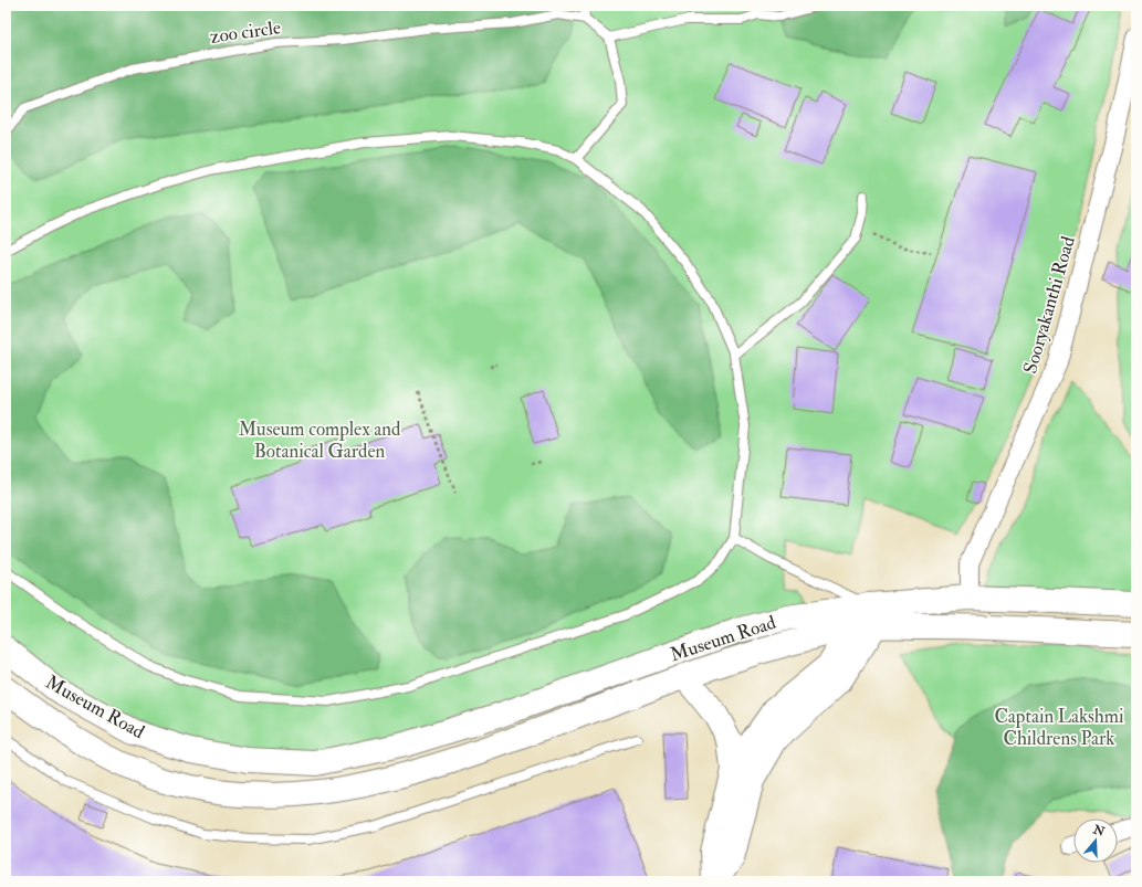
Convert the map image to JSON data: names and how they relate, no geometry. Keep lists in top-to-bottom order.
{
  "streets": {
    "main road": ["Museum Road"],
    "street": ["Sooryakanthi Road"],
    "lane": ["zoo circle"]
  },
  "crossings": [
    ["Sooryakanthi Road", "Museum Road"]
  ],
  "parks": ["Museum complex and Botanical Garden", "Captain Lakshmi Childrens Park"],
  "north": "top"
}
